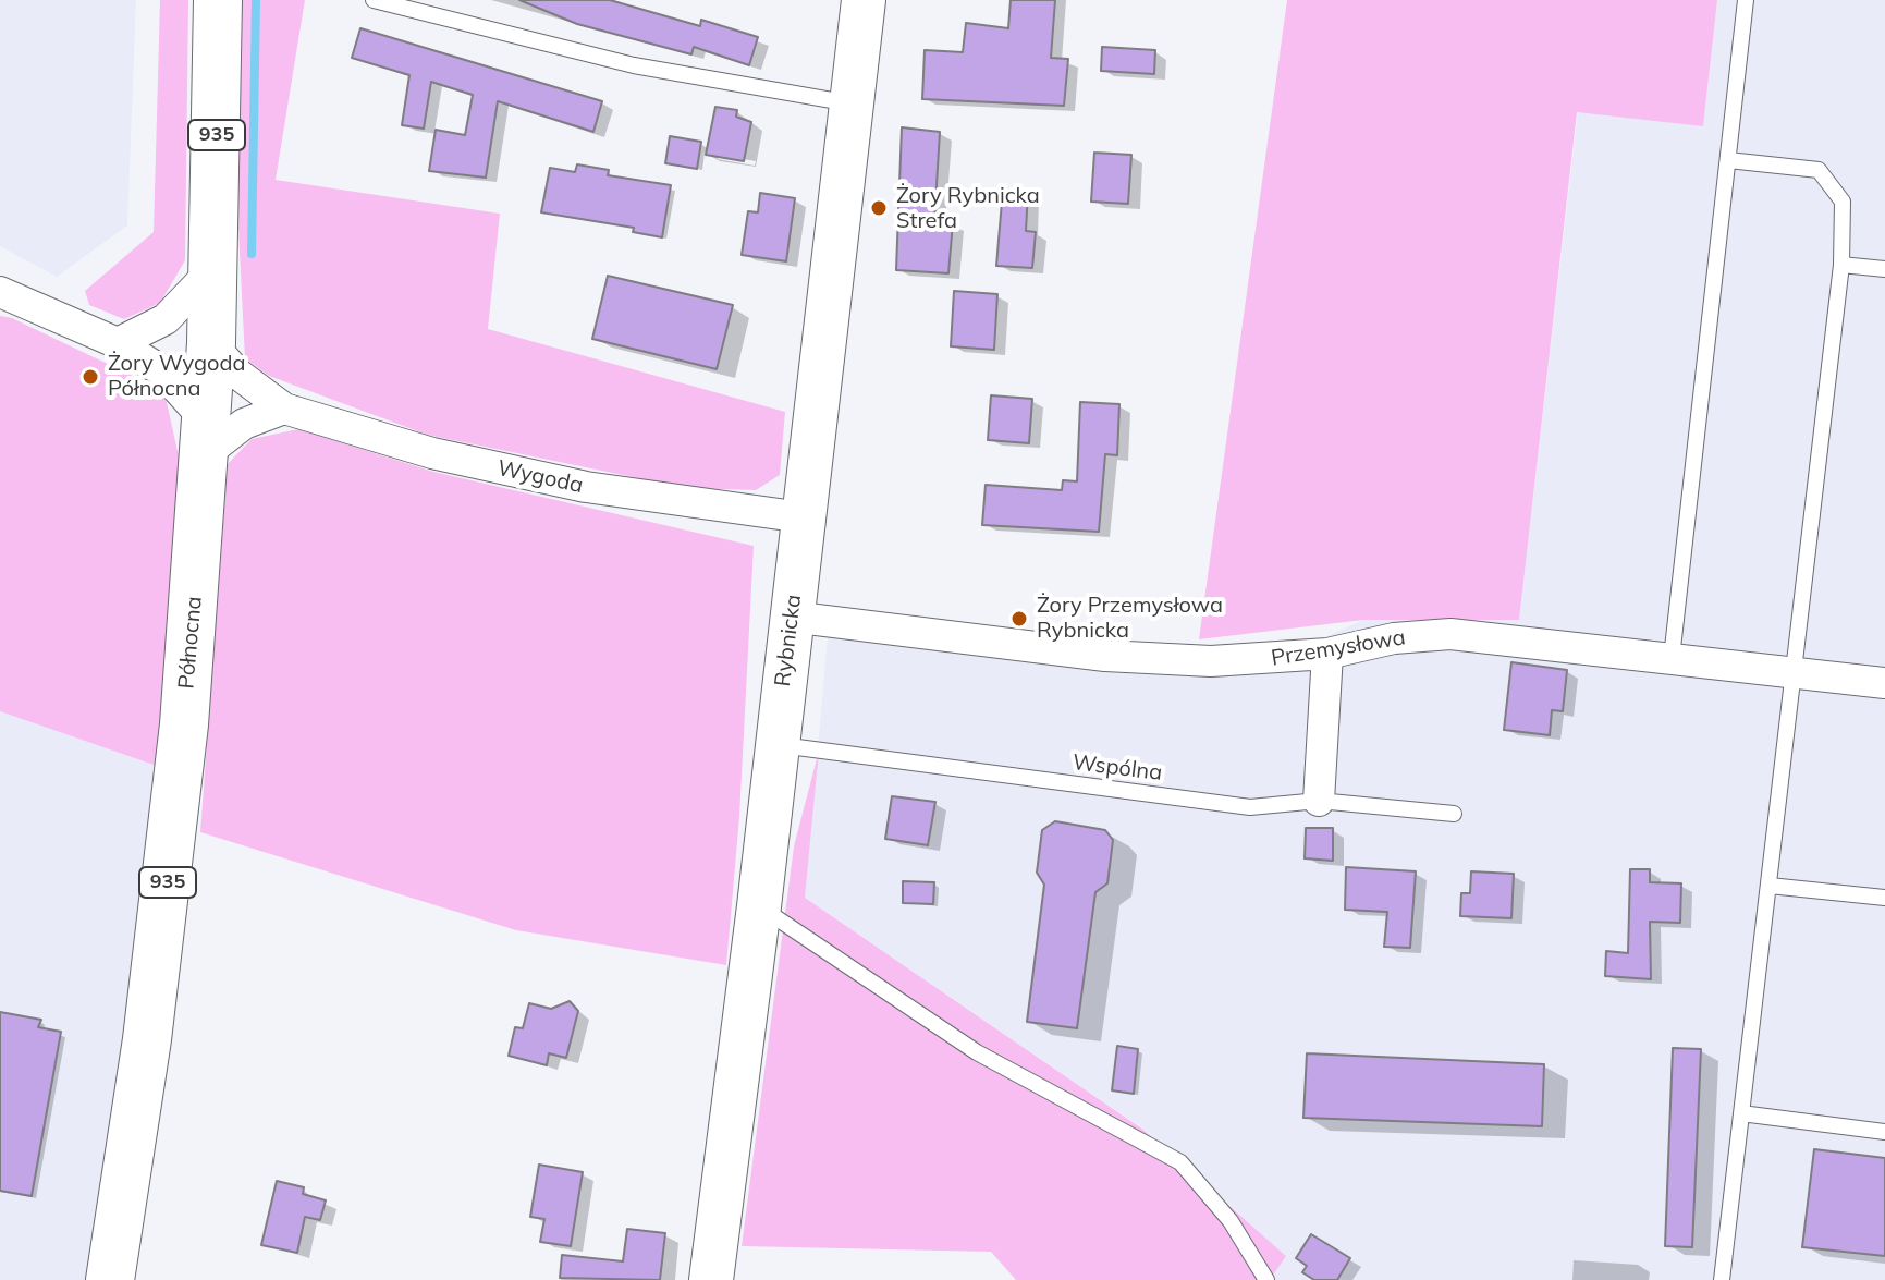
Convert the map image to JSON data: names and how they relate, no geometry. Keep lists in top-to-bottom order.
{
  "streets": {
    "main road": ["935", "Północna"],
    "street": ["Wygoda", "Rybnicka", "Przemysłowa"],
    "lane": ["Wspólna"]
  },
  "crossings": [
    ["Wygoda", "Rybnicka"],
    ["Wygoda", "Północna"],
    ["Rybnicka", "Przemysłowa"],
    ["Rybnicka", "Wspólna"]
  ],
  "places": ["Żory Rybnicka Strefa", "Żory Wygoda Północna", "Żory Przemysłowa Rybnicka"]
}
